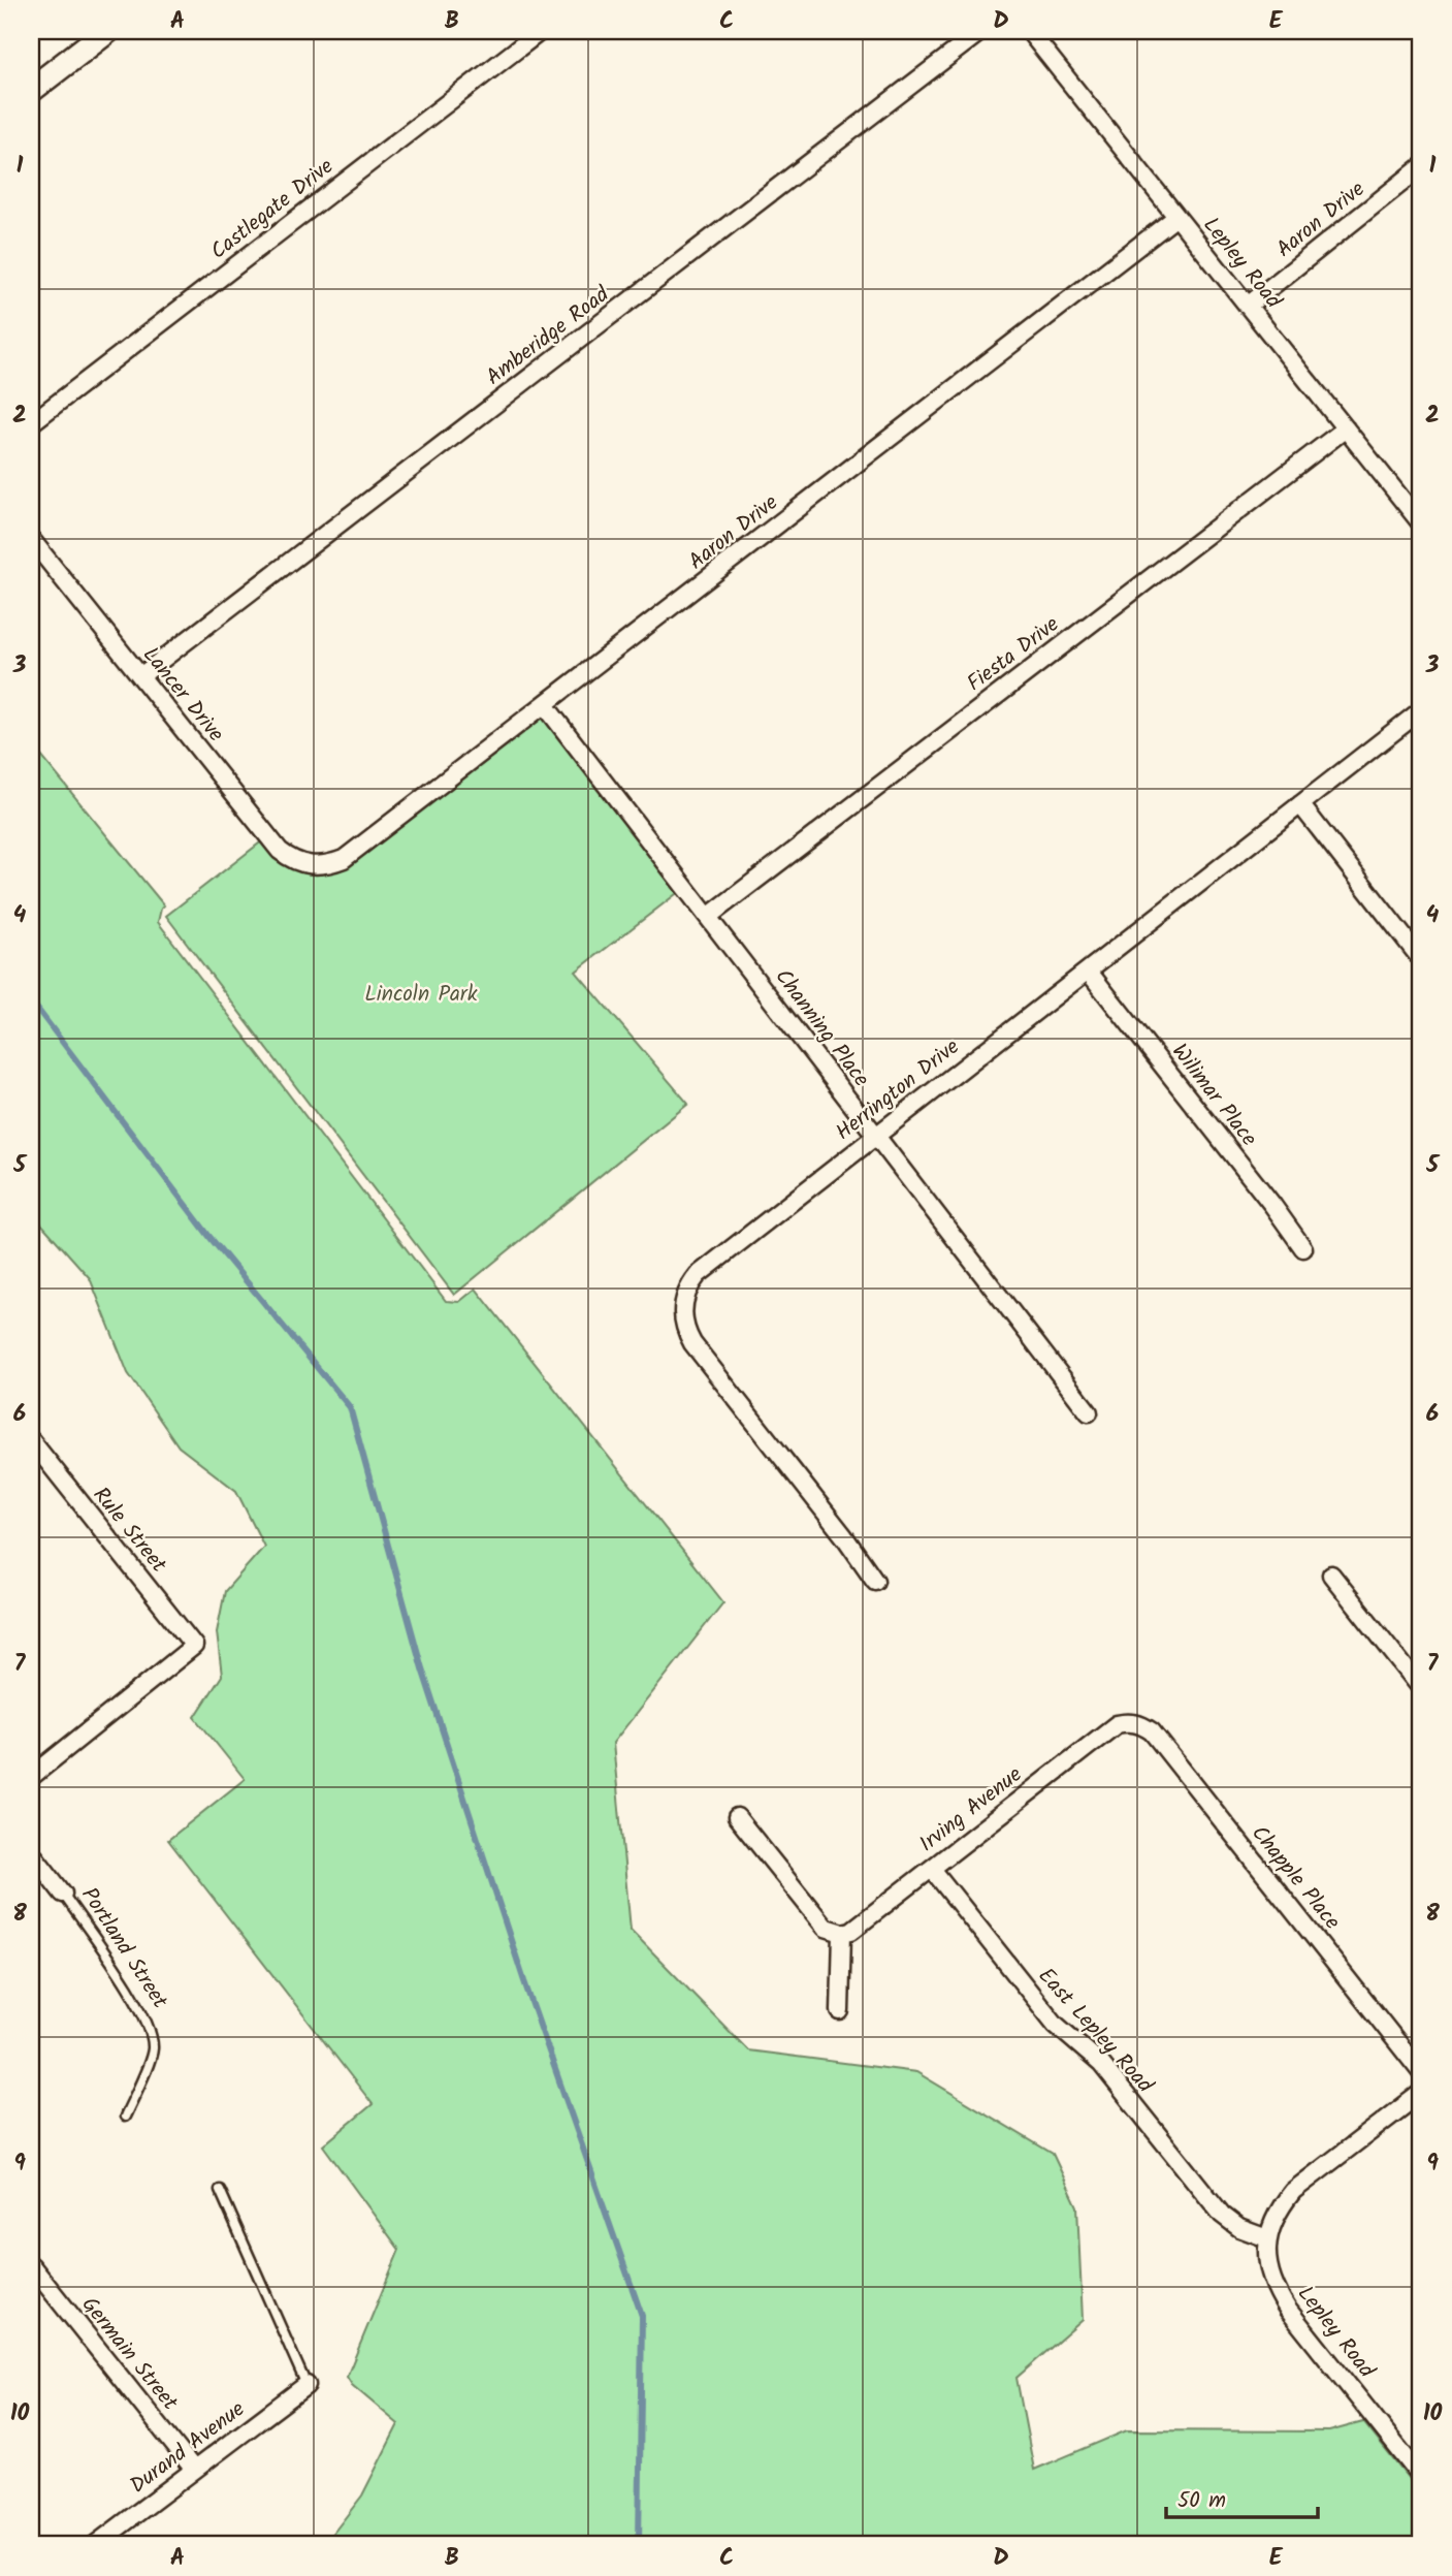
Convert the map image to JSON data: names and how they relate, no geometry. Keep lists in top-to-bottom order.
{
  "streets": {
    "street": [
      "Castlegate Drive",
      "Aaron Drive",
      "Lepley Road",
      "Amberidge Road",
      "Fiesta Drive",
      "Lancer Drive",
      "Channing Place",
      "Herrington Drive",
      "Wilimar Place",
      "Rule Street",
      "Irving Avenue",
      "Chapple Place",
      "Portland Street",
      "East Lepley Road",
      "Germain Street",
      "Durand Avenue"
    ]
  },
  "crossings": [
    ["Aaron Drive", "Lepley Road"],
    ["Aaron Drive", "Lancer Drive"],
    ["Aaron Drive", "Channing Place"],
    ["Lepley Road", "Fiesta Drive"],
    ["Lepley Road", "East Lepley Road"],
    ["Amberidge Road", "Lancer Drive"],
    ["Fiesta Drive", "Channing Place"],
    ["Channing Place", "Herrington Drive"],
    ["Herrington Drive", "Wilimar Place"],
    ["Irving Avenue", "Chapple Place"],
    ["Irving Avenue", "East Lepley Road"],
    ["Germain Street", "Durand Avenue"]
  ],
  "parks": ["Lincoln Park"],
  "scale_bar": "50 m",
  "grid": {
    "columns": [
      "A",
      "B",
      "C",
      "D",
      "E"
    ],
    "rows": [
      "1",
      "2",
      "3",
      "4",
      "5",
      "6",
      "7",
      "8",
      "9",
      "10"
    ]
  }
}
